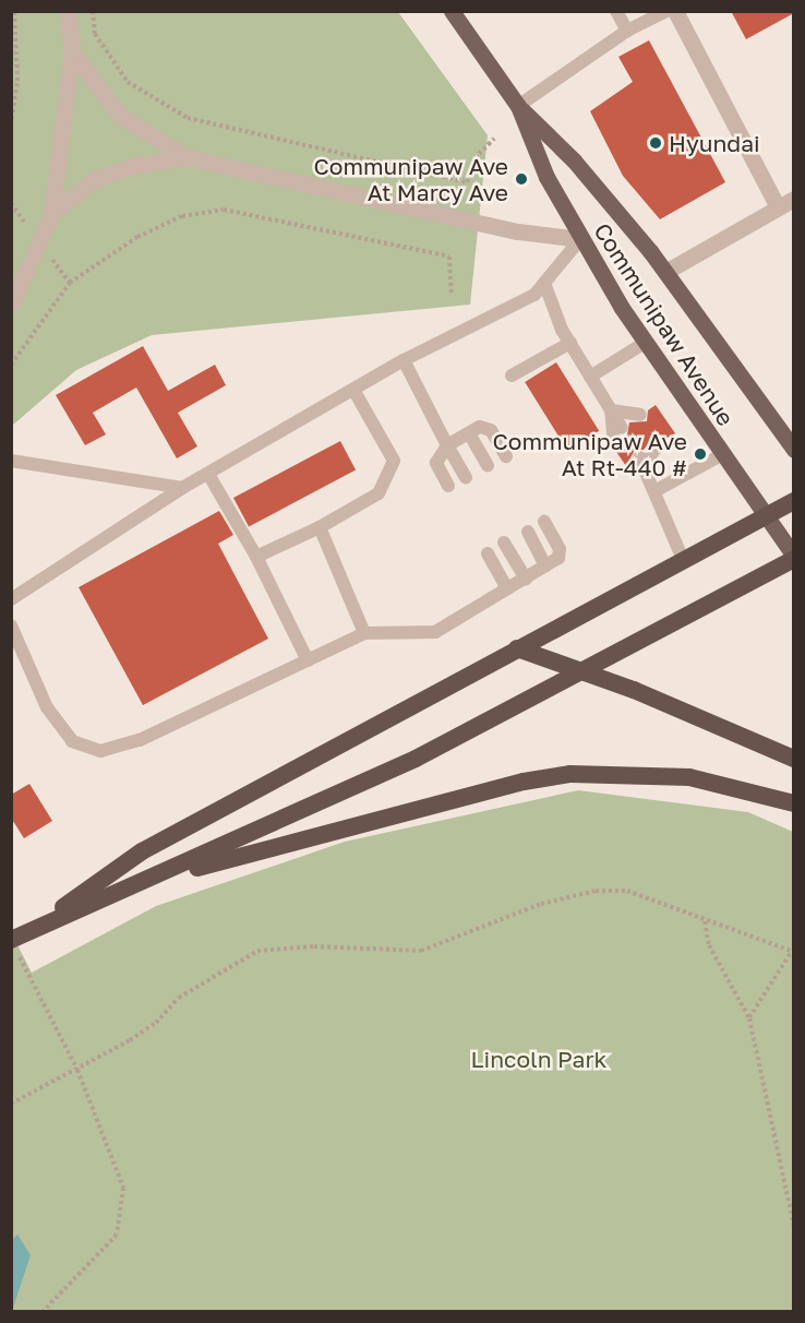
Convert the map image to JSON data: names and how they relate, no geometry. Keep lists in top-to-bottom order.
{
  "streets": {
    "main road": ["Communipaw Avenue"]
  },
  "parks": ["Lincoln Park"],
  "places": ["Hyundai", "Communipaw Ave At Marcy Ave", "Communipaw Ave At Rt-440 #"]
}
